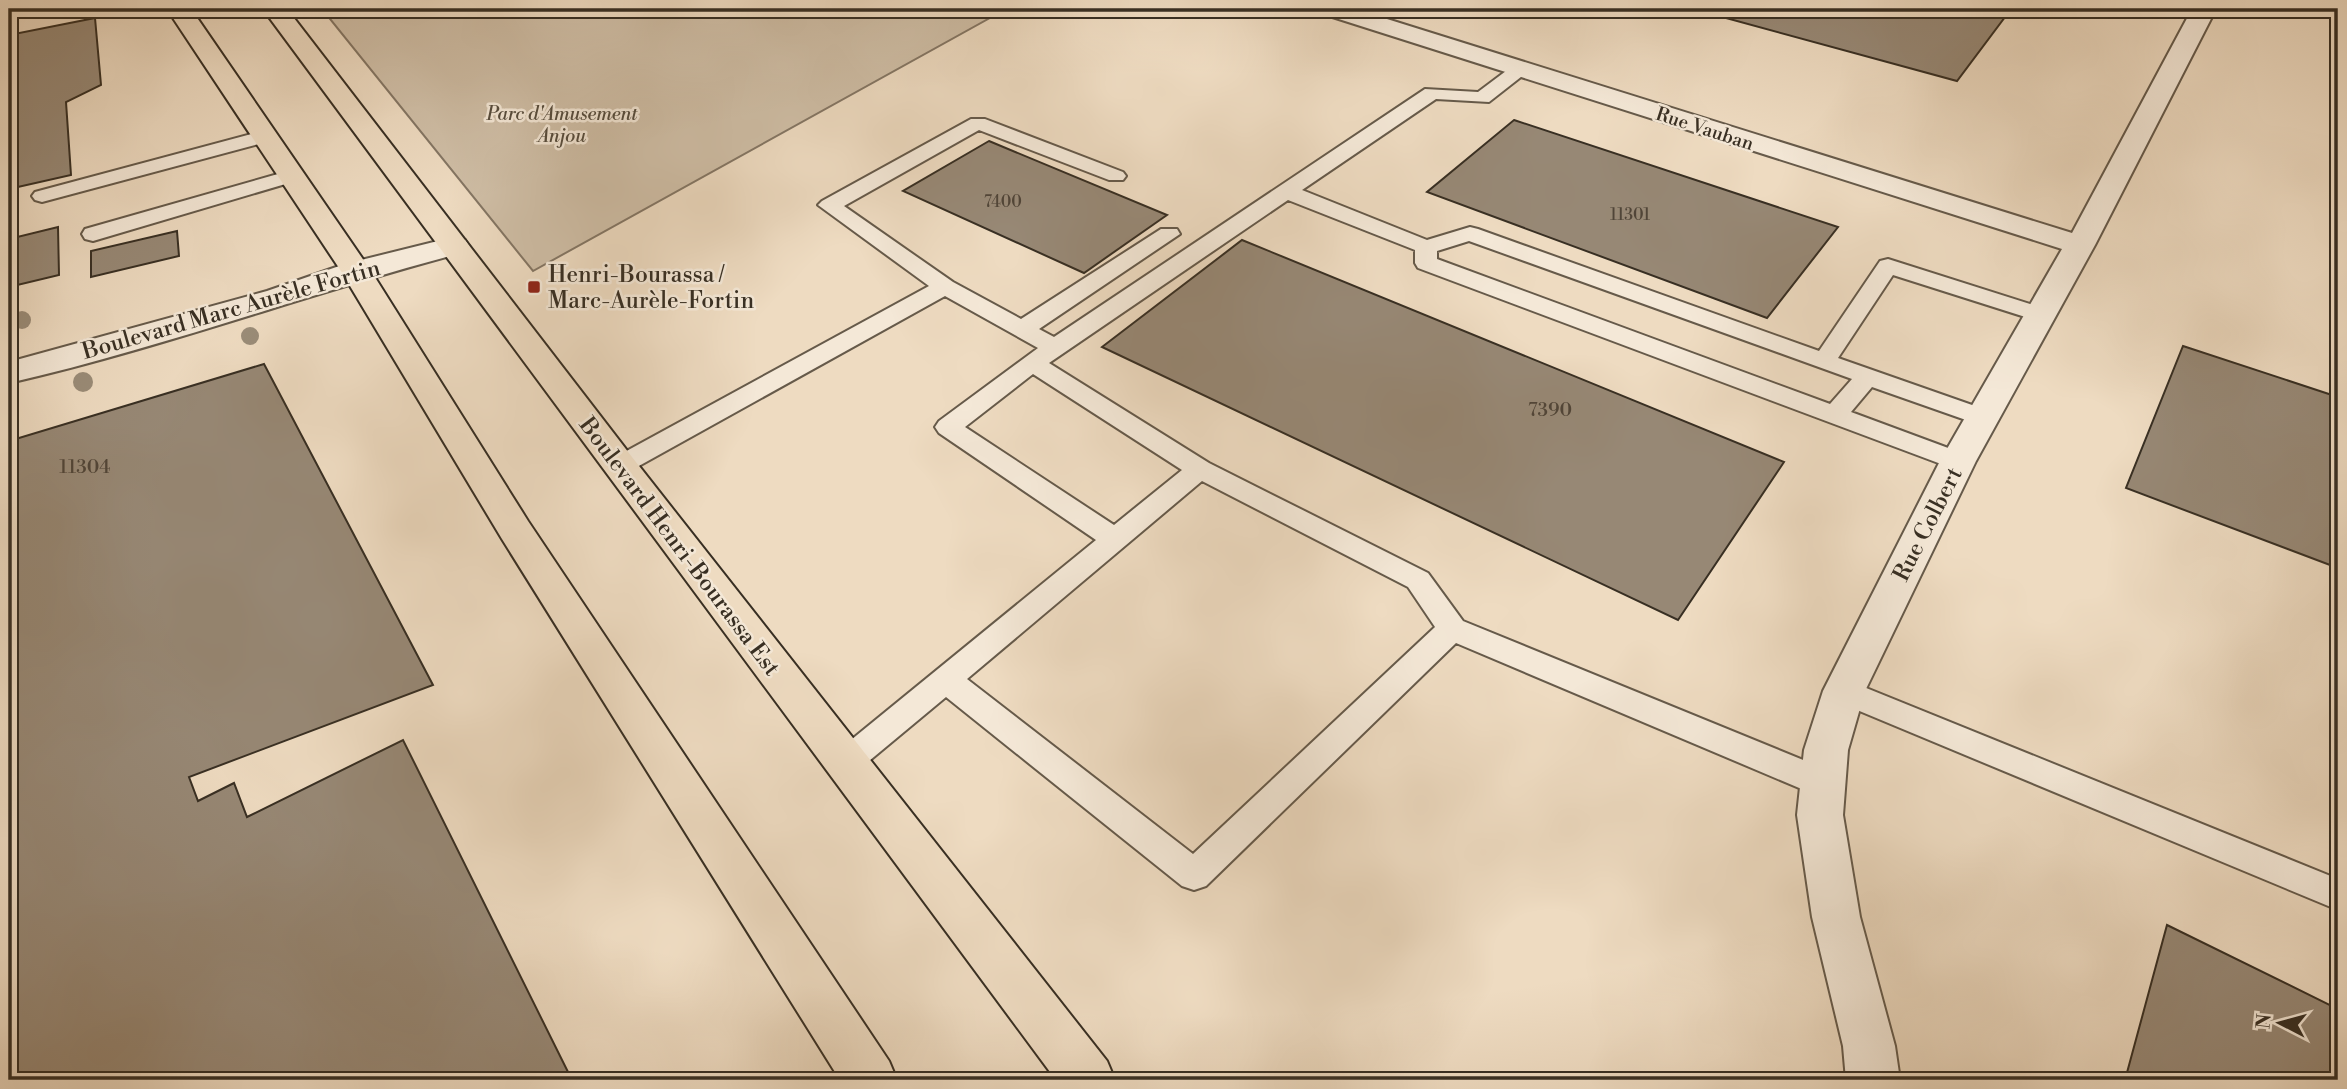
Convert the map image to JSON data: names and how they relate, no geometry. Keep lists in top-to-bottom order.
{
  "streets": {
    "main road": ["Boulevard Henri-Bourassa Est"],
    "street": ["Rue Vauban", "Boulevard Marc Aurèle Fortin", "Rue Colbert"]
  },
  "crossings": [
    ["Rue Vauban", "Rue Colbert"],
    ["Boulevard Marc Aurèle Fortin", "Boulevard Henri-Bourassa Est"]
  ],
  "parks": ["Parc d'Amusement Anjou"],
  "places": {
    "transit": ["Henri-Bourassa / Marc-Aurèle-Fortin"]
  },
  "house_numbers": [
    "7400",
    "11301",
    "7390",
    "11304"
  ],
  "north": "left"
}
